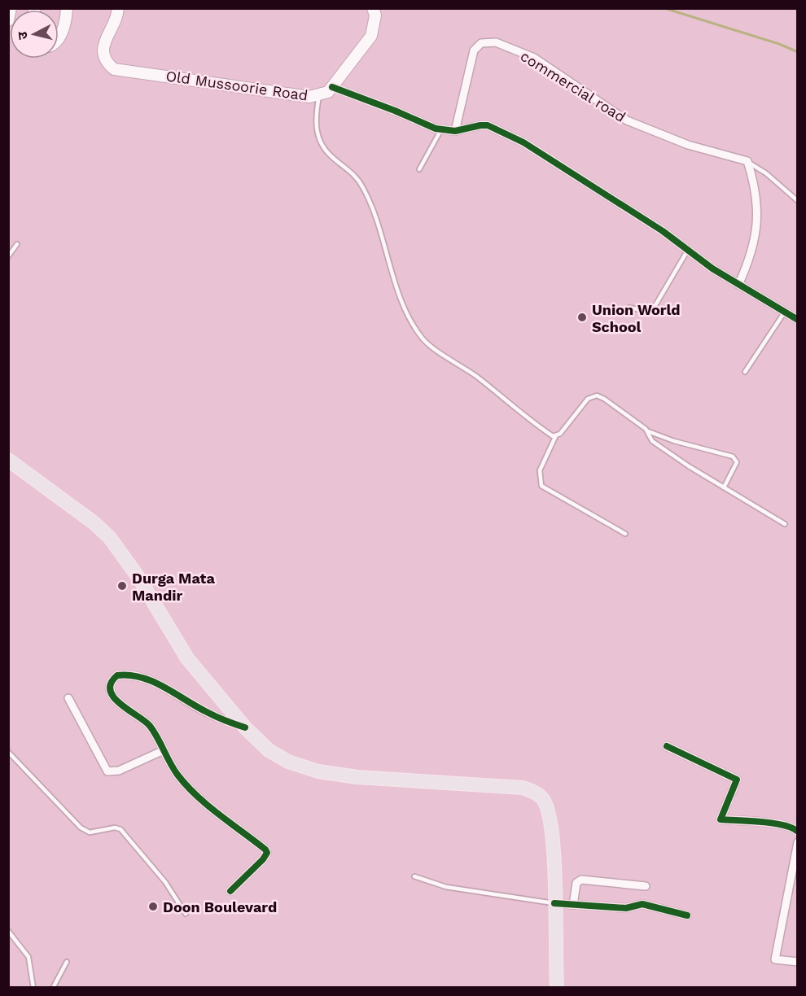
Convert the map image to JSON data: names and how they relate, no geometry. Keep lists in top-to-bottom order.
{
  "streets": {
    "main road": ["Old Mussoorie Road"],
    "street": ["commercial road"]
  },
  "places": ["Union World School", "Durga Mata Mandir", "Doon Boulevard"],
  "north": "left"
}
